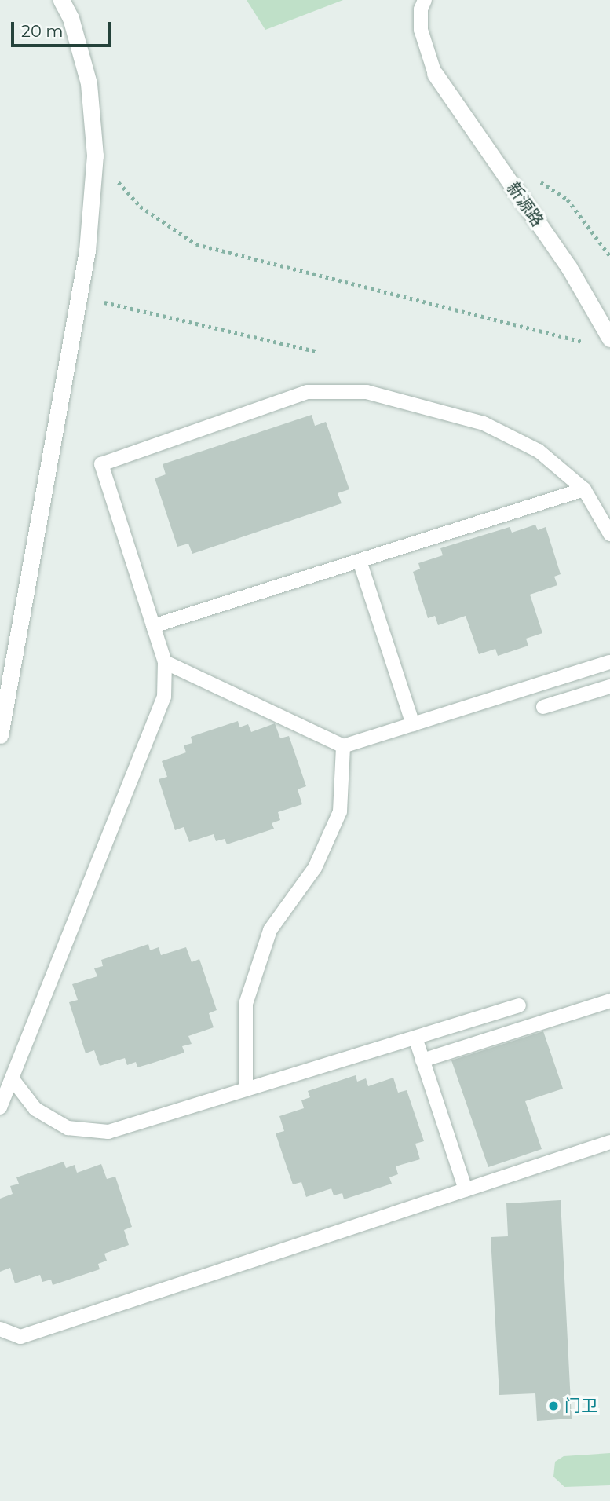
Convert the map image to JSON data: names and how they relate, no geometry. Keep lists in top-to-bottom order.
{
  "streets": {
    "street": ["新源路"]
  },
  "places": ["门卫"],
  "scale_bar": "20 m"
}
